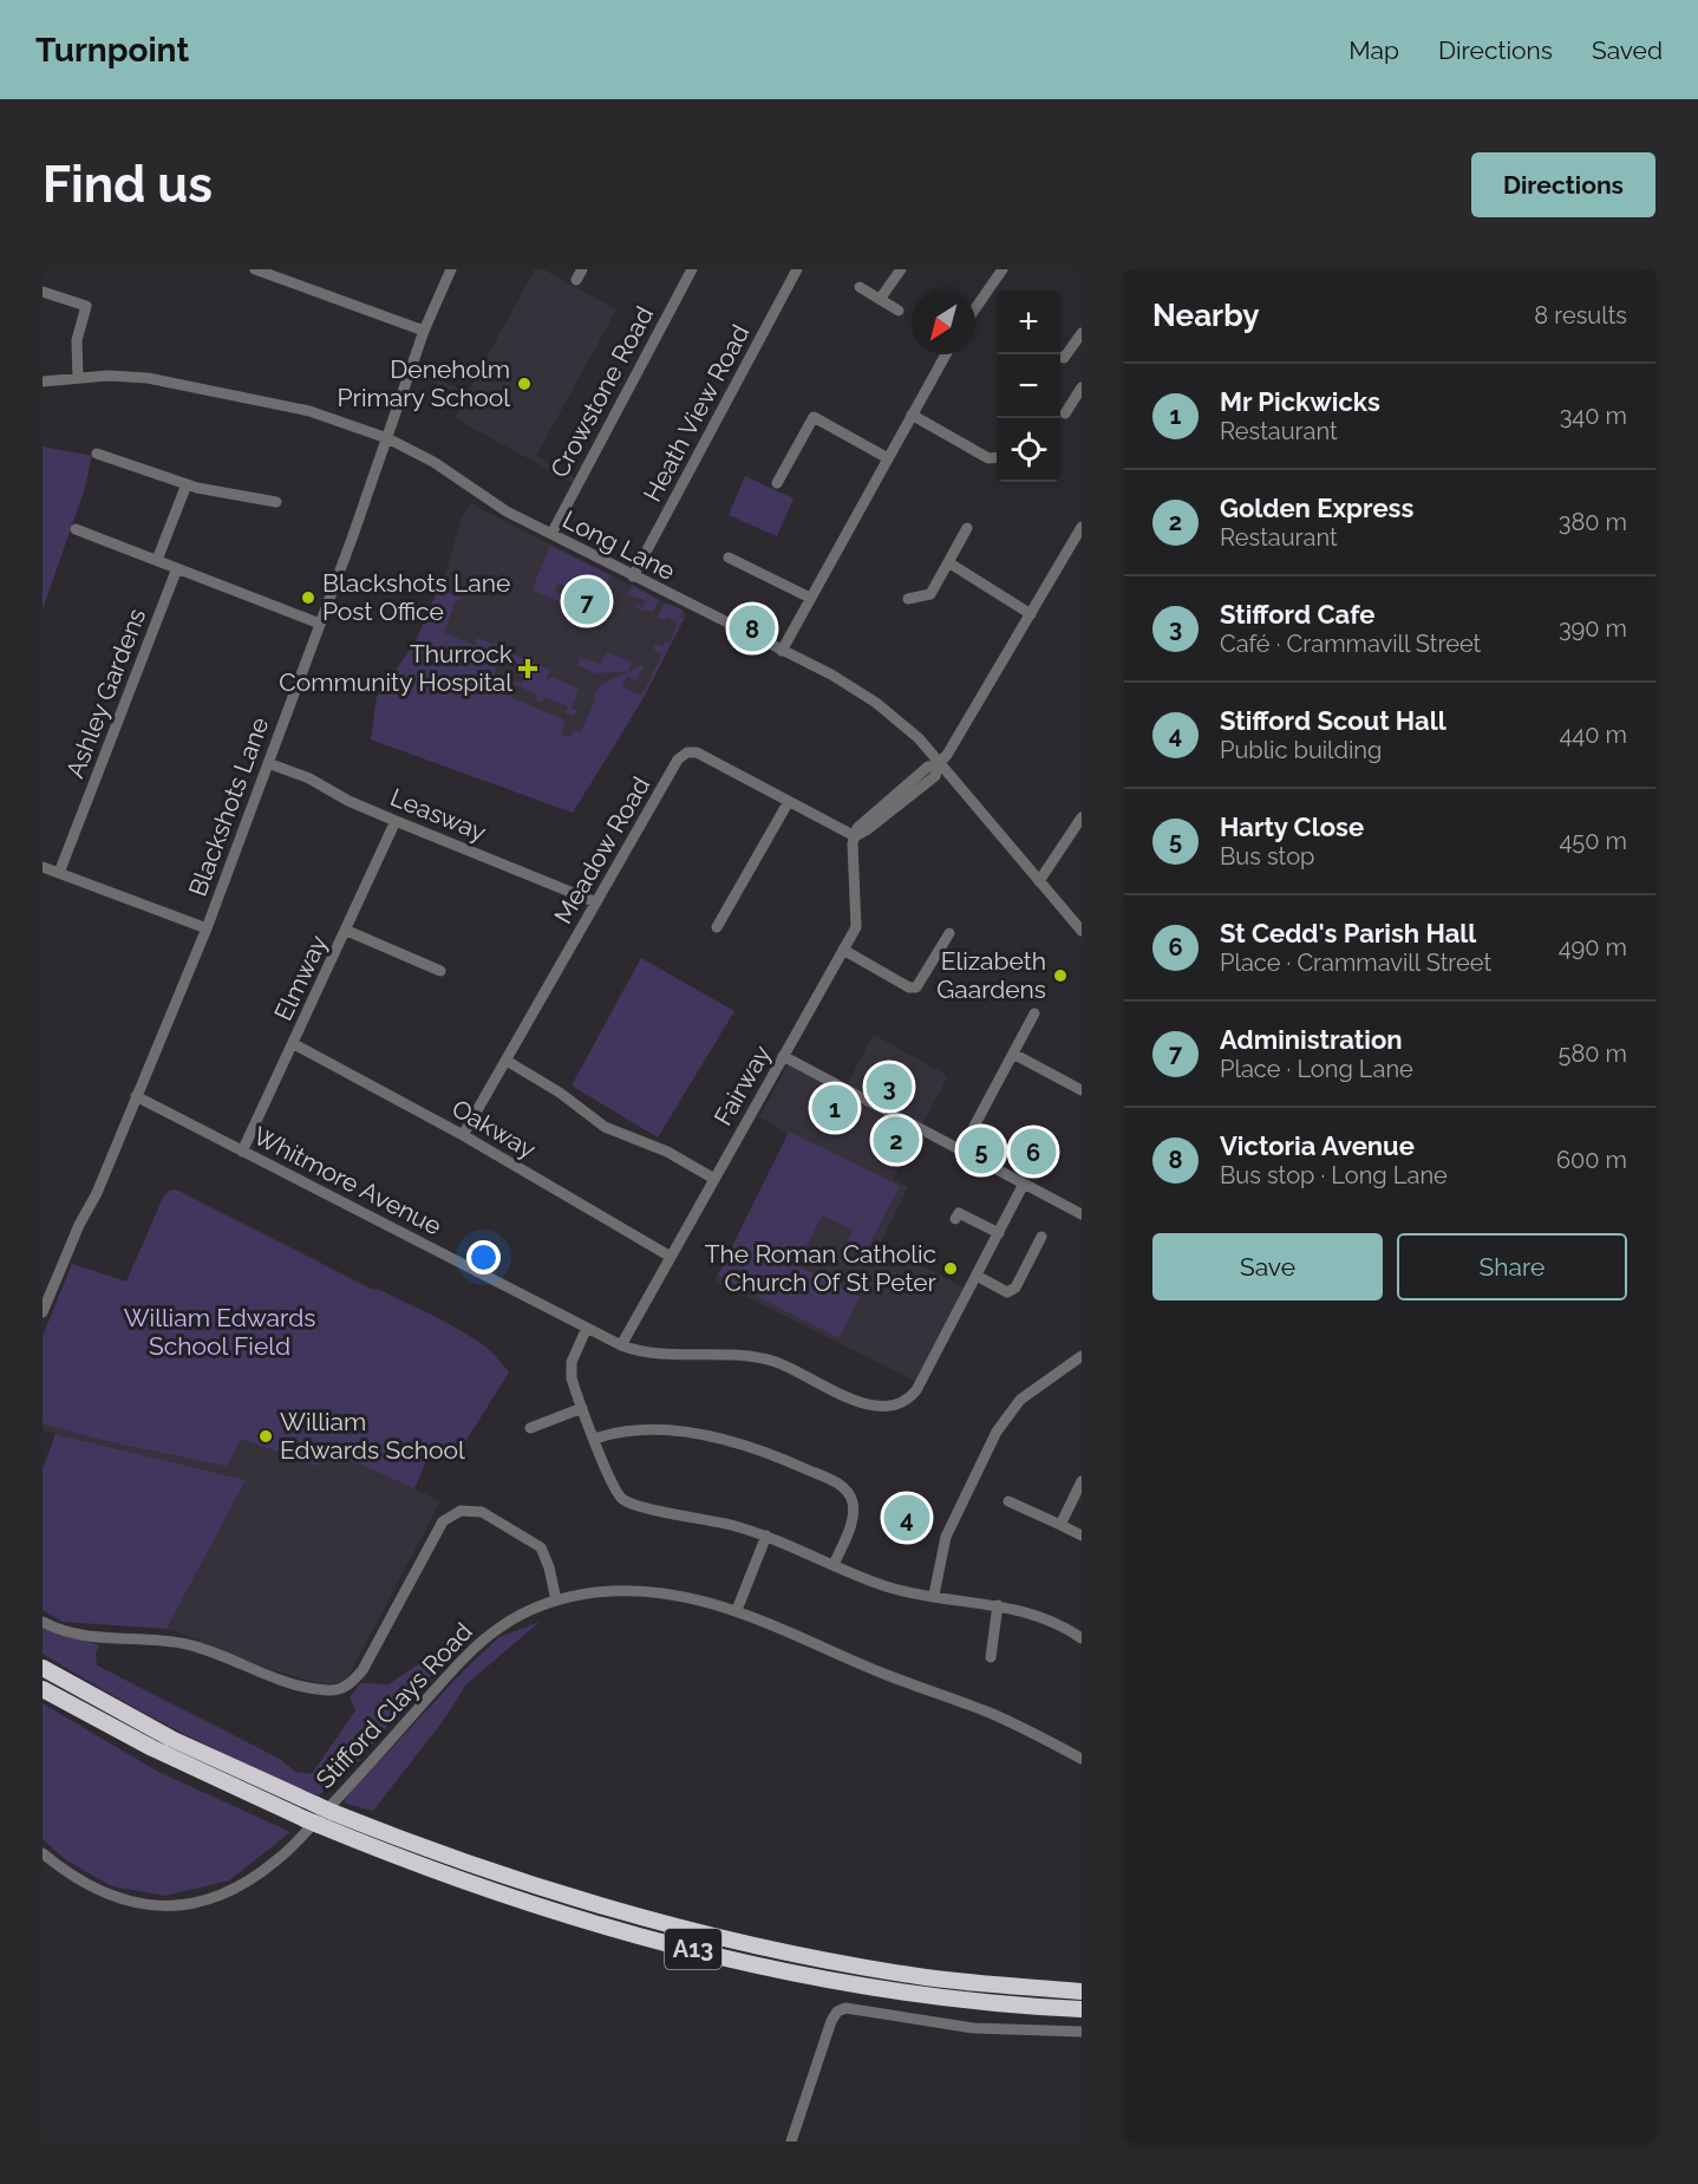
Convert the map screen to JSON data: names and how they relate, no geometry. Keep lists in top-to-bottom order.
{
  "streets": {
    "highway": ["A13"],
    "street": [
      "Crowstone Road",
      "Heath View Road",
      "Long Lane",
      "Ashley Gardens",
      "Blackshots Lane",
      "Leasway",
      "Meadow Road",
      "Elmway",
      "Fairway",
      "Oakway",
      "Whitmore Avenue",
      "Stifford Clays Road"
    ]
  },
  "crossings": [
    ["Crowstone Road", "Long Lane"],
    ["Heath View Road", "Long Lane"],
    ["Long Lane", "Blackshots Lane"],
    ["Blackshots Lane", "Leasway"],
    ["Blackshots Lane", "Whitmore Avenue"],
    ["Leasway", "Meadow Road"],
    ["Leasway", "Elmway"],
    ["Meadow Road", "Fairway"],
    ["Meadow Road", "Oakway"],
    ["Elmway", "Oakway"],
    ["Elmway", "Whitmore Avenue"],
    ["Fairway", "Oakway"],
    ["Fairway", "Whitmore Avenue"]
  ],
  "parks": ["William Edwards School Field"],
  "places": {
    "other": [
      "Deneholm Primary School",
      "Blackshots Lane Post Office",
      "Elizabeth Gaardens",
      "The Roman Catholic Church Of St Peter",
      "William Edwards School"
    ],
    "health": ["Thurrock Community Hospital"]
  },
  "north": "bottom left",
  "page": {
    "header": "Turnpoint",
    "nav": ["Map", "Directions", "Saved"],
    "buttons": [
      "Directions",
      ["Save", "Share"]
    ],
    "title": "Find us",
    "heading": ["Nearby", "8 results"],
    "map_buttons": ["+", "−"],
    "list": [
      {
        "mark": "1",
        "name": "Mr Pickwicks",
        "note": "Restaurant",
        "value": "340 m"
      },
      {
        "mark": "2",
        "name": "Golden Express",
        "note": "Restaurant",
        "value": "380 m"
      },
      {
        "mark": "3",
        "name": "Stifford Cafe",
        "note": "Café · Crammavill Street",
        "value": "390 m"
      },
      {
        "mark": "4",
        "name": "Stifford Scout Hall",
        "note": "Public building",
        "value": "440 m"
      },
      {
        "mark": "5",
        "name": "Harty Close",
        "note": "Bus stop",
        "value": "450 m"
      },
      {
        "mark": "6",
        "name": "St Cedd's Parish Hall",
        "note": "Place · Crammavill Street",
        "value": "490 m"
      },
      {
        "mark": "7",
        "name": "Administration",
        "note": "Place · Long Lane",
        "value": "580 m"
      },
      {
        "mark": "8",
        "name": "Victoria Avenue",
        "note": "Bus stop · Long Lane",
        "value": "600 m"
      }
    ],
    "pins": [
      "7",
      "8",
      "3",
      "1",
      "2",
      "5",
      "6",
      "4"
    ]
  }
}
